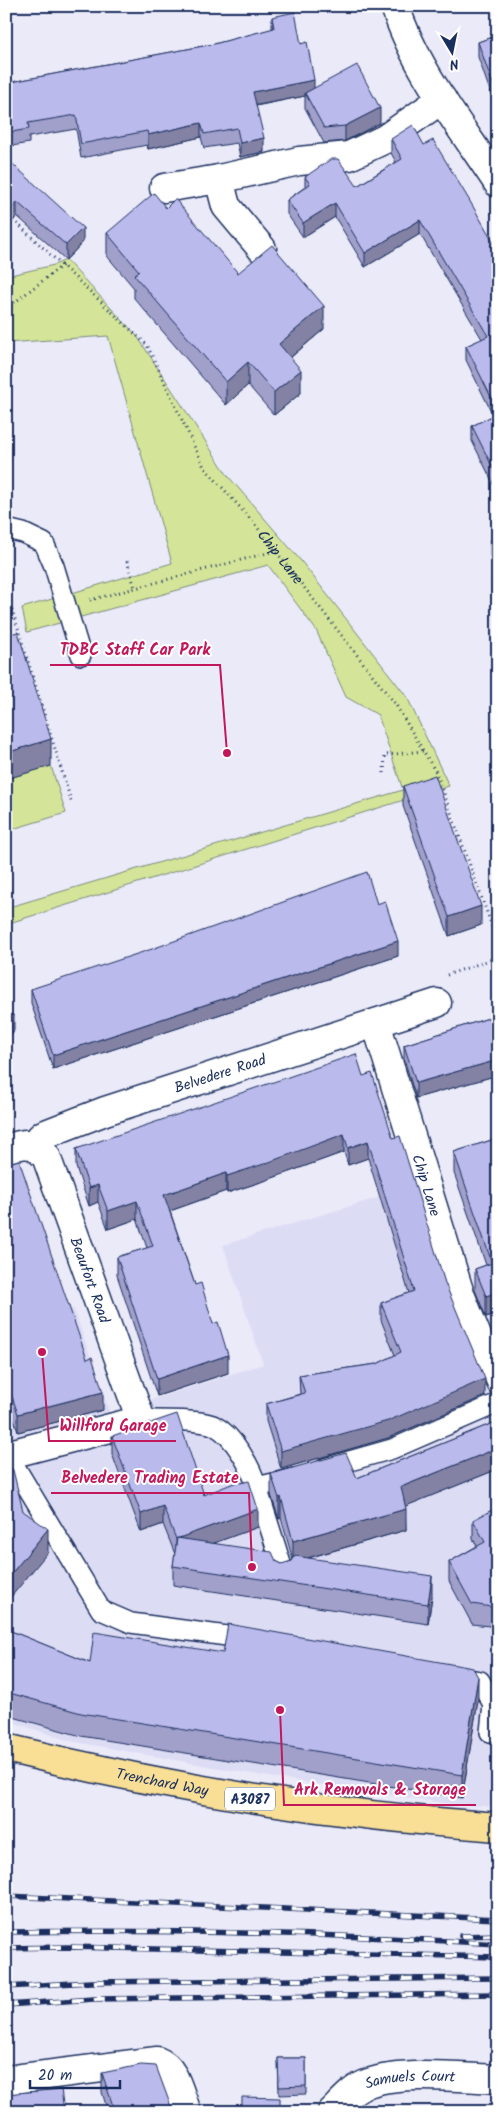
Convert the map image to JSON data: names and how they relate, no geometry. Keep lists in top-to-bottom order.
{
  "streets": {
    "main road": ["Trenchard Way", "A3087"],
    "street": [
      "Chip Lane",
      "Belvedere Road",
      "Beaufort Road",
      "Samuels Court"
    ]
  },
  "crossings": [
    ["Chip Lane", "Belvedere Road"],
    ["Belvedere Road", "Beaufort Road"]
  ],
  "places": [
    "TDBC Staff Car Park",
    "Willford Garage",
    "Belvedere Trading Estate",
    "Ark Removals & Storage"
  ],
  "scale_bar": "20 m",
  "north": "bottom"
}
